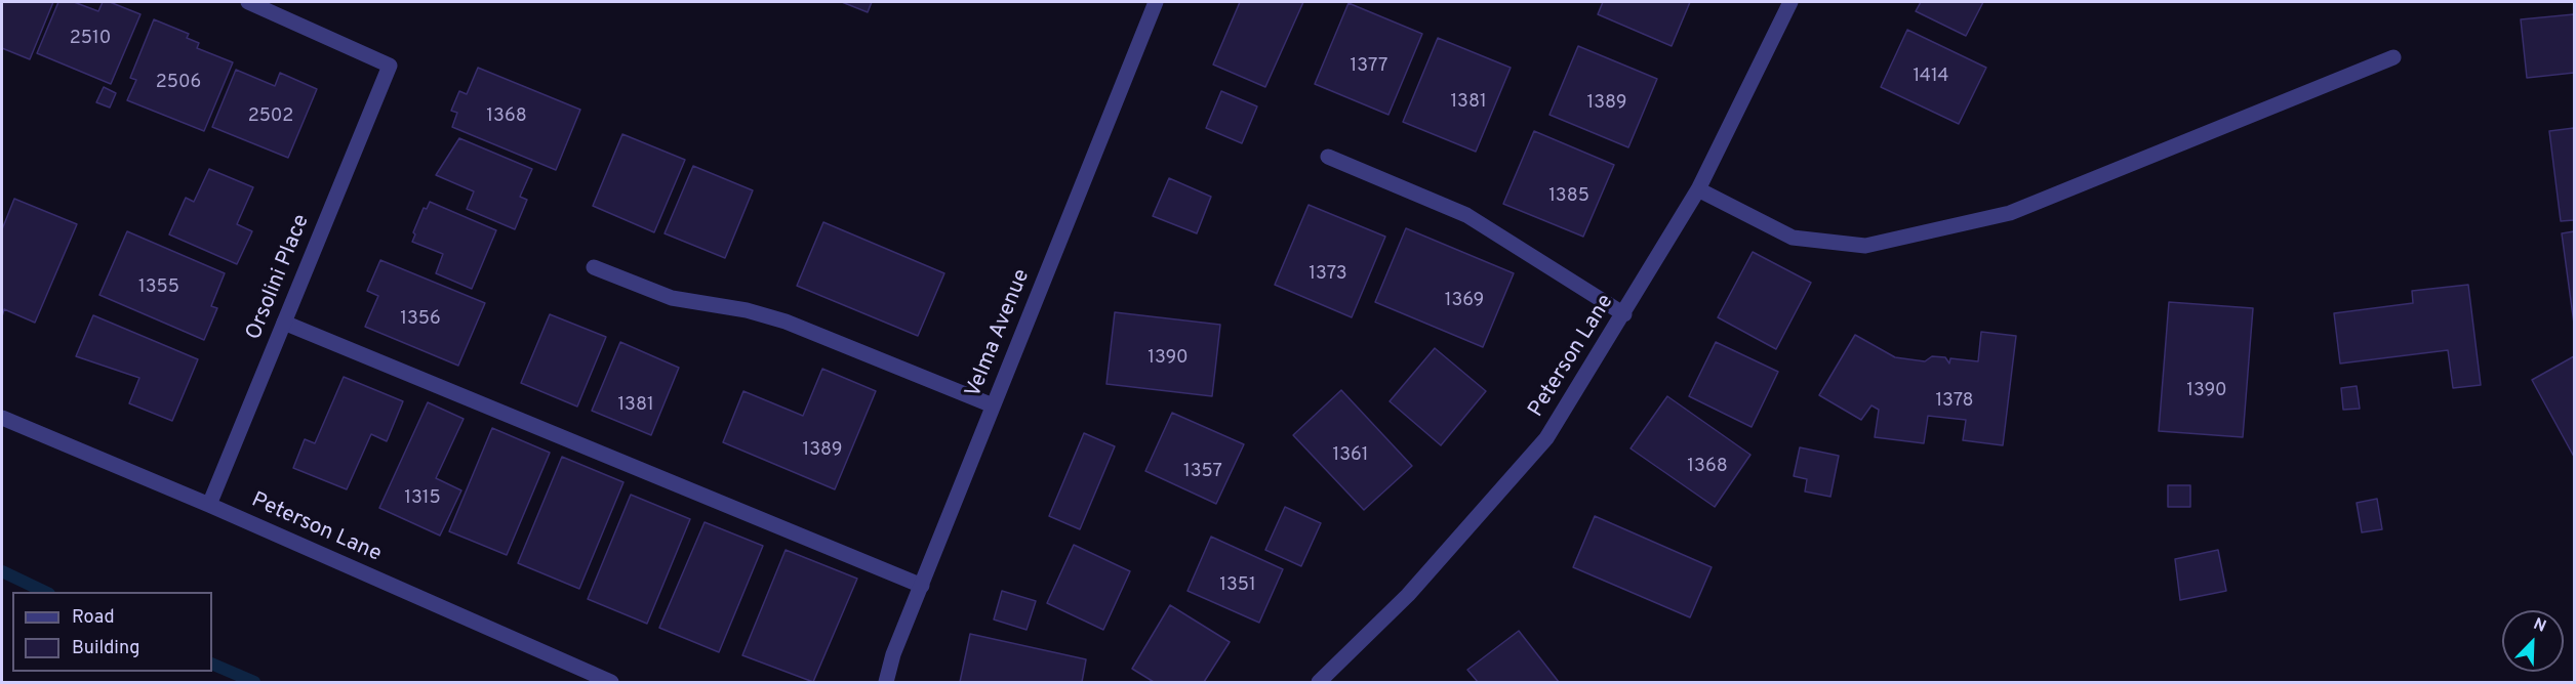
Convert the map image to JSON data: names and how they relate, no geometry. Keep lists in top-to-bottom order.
{
  "streets": {
    "street": ["Orsolini Place", "Velma Avenue", "Peterson Lane"]
  },
  "crossings": [
    ["Orsolini Place", "Peterson Lane"]
  ],
  "house_numbers": [
    "2510",
    "1377",
    "1414",
    "2506",
    "1381",
    "1389",
    "2502",
    "1368",
    "1385",
    "1373",
    "1355",
    "1369",
    "1356",
    "1390",
    "1390",
    "1378",
    "1381",
    "1389",
    "1361",
    "1368",
    "1357",
    "1315",
    "1351"
  ],
  "legend": ["Road", "Building"],
  "north": "top right"
}
